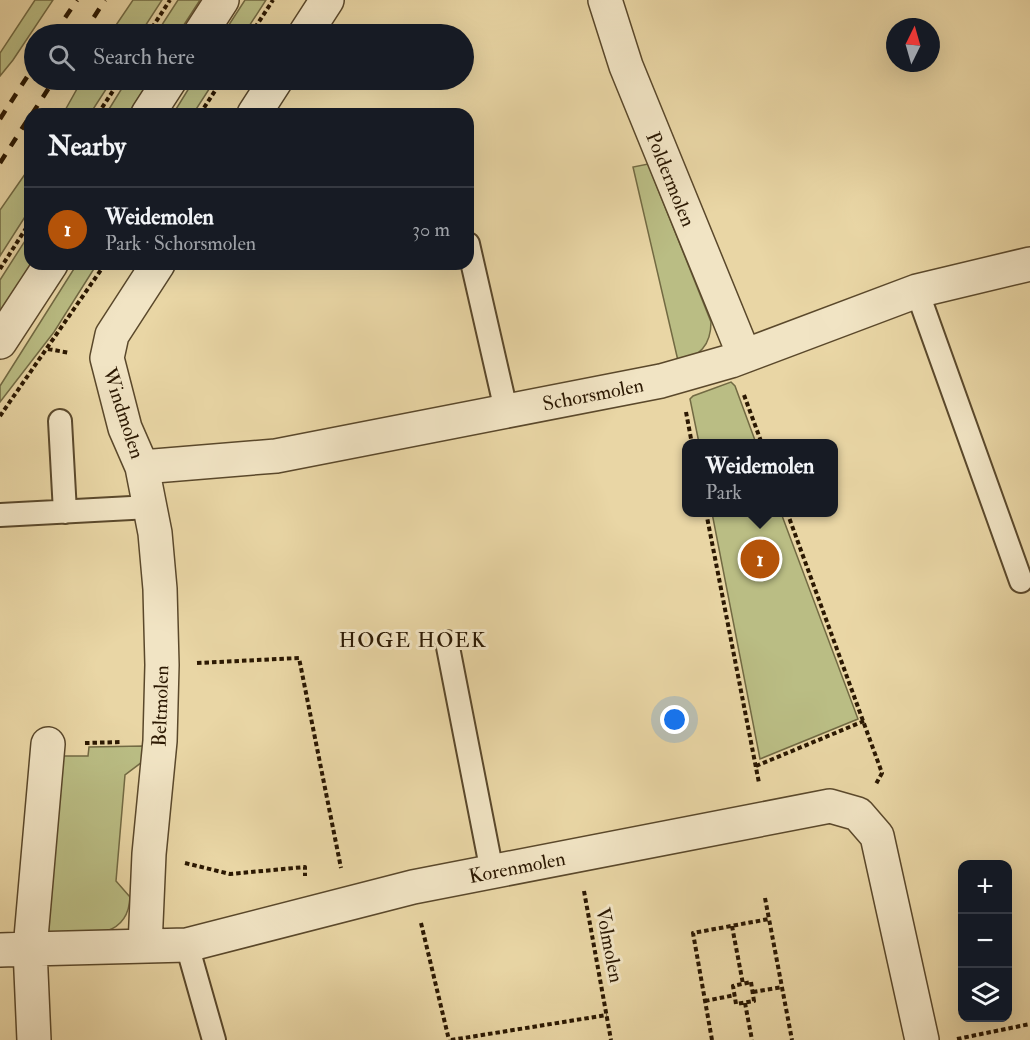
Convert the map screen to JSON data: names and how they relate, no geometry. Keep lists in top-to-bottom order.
{
  "streets": {
    "street": [
      "Poldermolen",
      "Schorsmolen",
      "Windmolen",
      "Beltmolen",
      "Korenmolen"
    ],
    "path": ["Volmolen"]
  },
  "crossings": [
    ["Poldermolen", "Schorsmolen"],
    ["Schorsmolen", "Windmolen"],
    ["Schorsmolen", "Beltmolen"],
    ["Windmolen", "Beltmolen"],
    ["Beltmolen", "Korenmolen"],
    ["Korenmolen", "Volmolen"]
  ],
  "districts": ["HOGE HOEK"],
  "north": "top",
  "page": {
    "search": "Search here",
    "heading": "Nearby",
    "list": [
      {
        "mark": "1",
        "name": "Weidemolen",
        "note": "Park · Schorsmolen",
        "value": "30 m"
      }
    ],
    "popup": ["Weidemolen", "Park"],
    "pins": "1",
    "map_buttons": ["+", "−"]
  }
}
